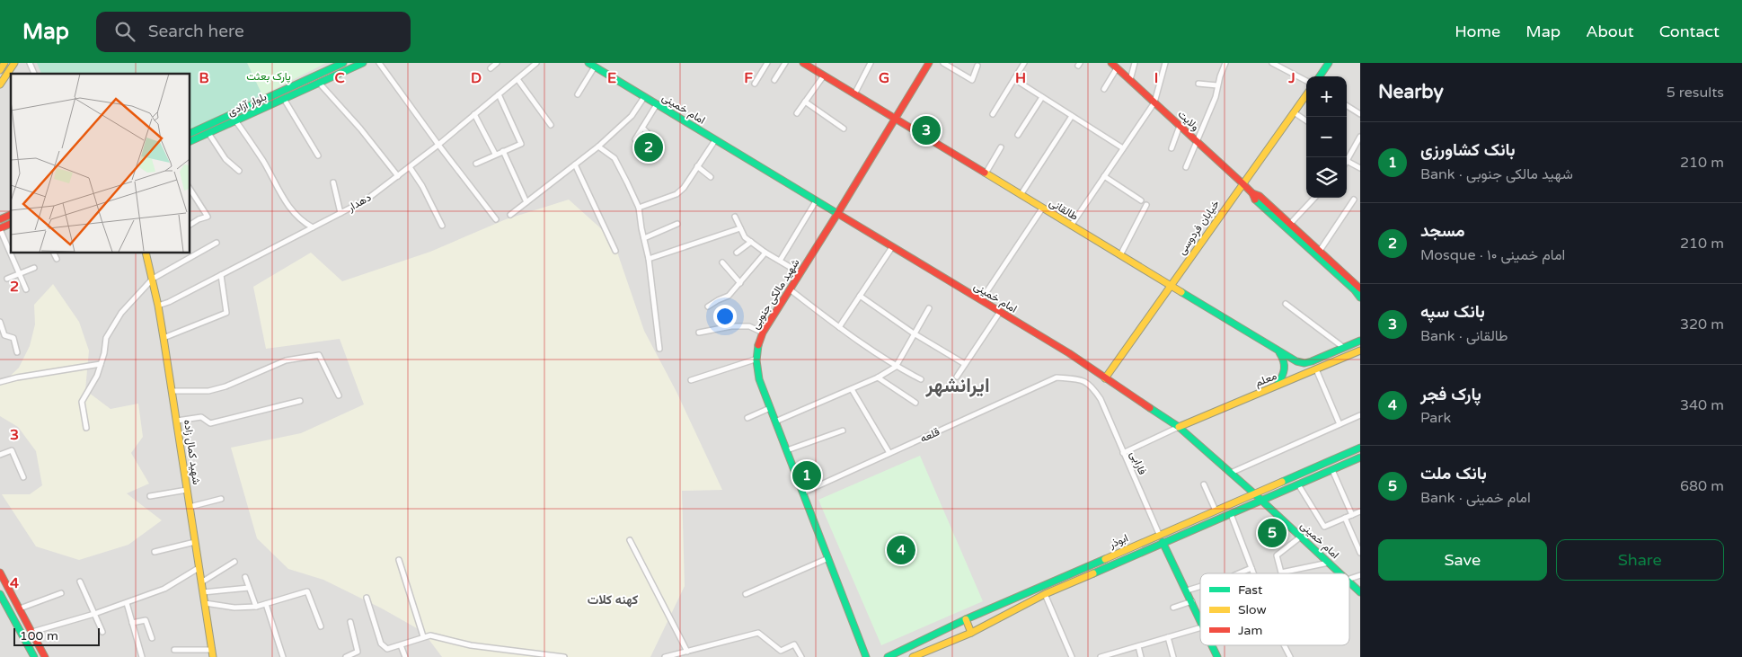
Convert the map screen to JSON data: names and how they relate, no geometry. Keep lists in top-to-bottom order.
{
  "streets": {
    "main road": [
      "بلوار آزادی",
      "امام خمینی",
      "ولایت",
      "طالقانی",
      "خیابان فردوسی",
      "شهید مالکی جنوبی",
      "معلم",
      "شهید کمال زاده",
      "ابوذر"
    ],
    "street": ["دهدار", "قلعه", "فارابی"]
  },
  "crossings": [
    ["امام خمینی", "خیابان فردوسی"],
    ["امام خمینی", "شهید مالکی جنوبی"],
    ["امام خمینی", "معلم"],
    ["امام خمینی", "ابوذر"],
    ["ولایت", "خیابان فردوسی"],
    ["دهدار", "شهید کمال زاده"],
    ["طالقانی", "خیابان فردوسی"],
    ["طالقانی", "شهید مالکی جنوبی"],
    ["شهید مالکی جنوبی", "قلعه"],
    ["قلعه", "فارابی"],
    ["فارابی", "ابوذر"]
  ],
  "districts": ["ایرانشهر", "کهنه کلات"],
  "parks": ["پارک بعثت"],
  "legend": ["Fast", "Slow", "Jam"],
  "scale_bar": "100 m",
  "page": {
    "header": "Map",
    "search": "Search here",
    "nav": [
      "Home",
      "Map",
      "About",
      "Contact"
    ],
    "heading": ["Nearby", "5 results"],
    "map_buttons": ["+", "−"],
    "pins": [
      "3",
      "2",
      "1",
      "5",
      "4"
    ],
    "list": [
      {
        "mark": "1",
        "name": "بانک کشاورزی",
        "note": "Bank · شهید مالکی جنوبی",
        "value": "210 m"
      },
      {
        "mark": "2",
        "name": "مسجد",
        "note": "Mosque · امام خمینی ۱۰",
        "value": "210 m"
      },
      {
        "mark": "3",
        "name": "بانک سپه",
        "note": "Bank · طالقانی",
        "value": "320 m"
      },
      {
        "mark": "4",
        "name": "پارک فجر",
        "note": "Park",
        "value": "340 m"
      },
      {
        "mark": "5",
        "name": "بانک ملت",
        "note": "Bank · امام خمینی",
        "value": "680 m"
      }
    ],
    "buttons": ["Save", "Share"],
    "scale": "100 m"
  },
  "grid": {
    "columns": [
      "B",
      "C",
      "D",
      "E",
      "F",
      "G",
      "H",
      "I",
      "J"
    ],
    "rows": ["2", "3", "4"]
  }
}
